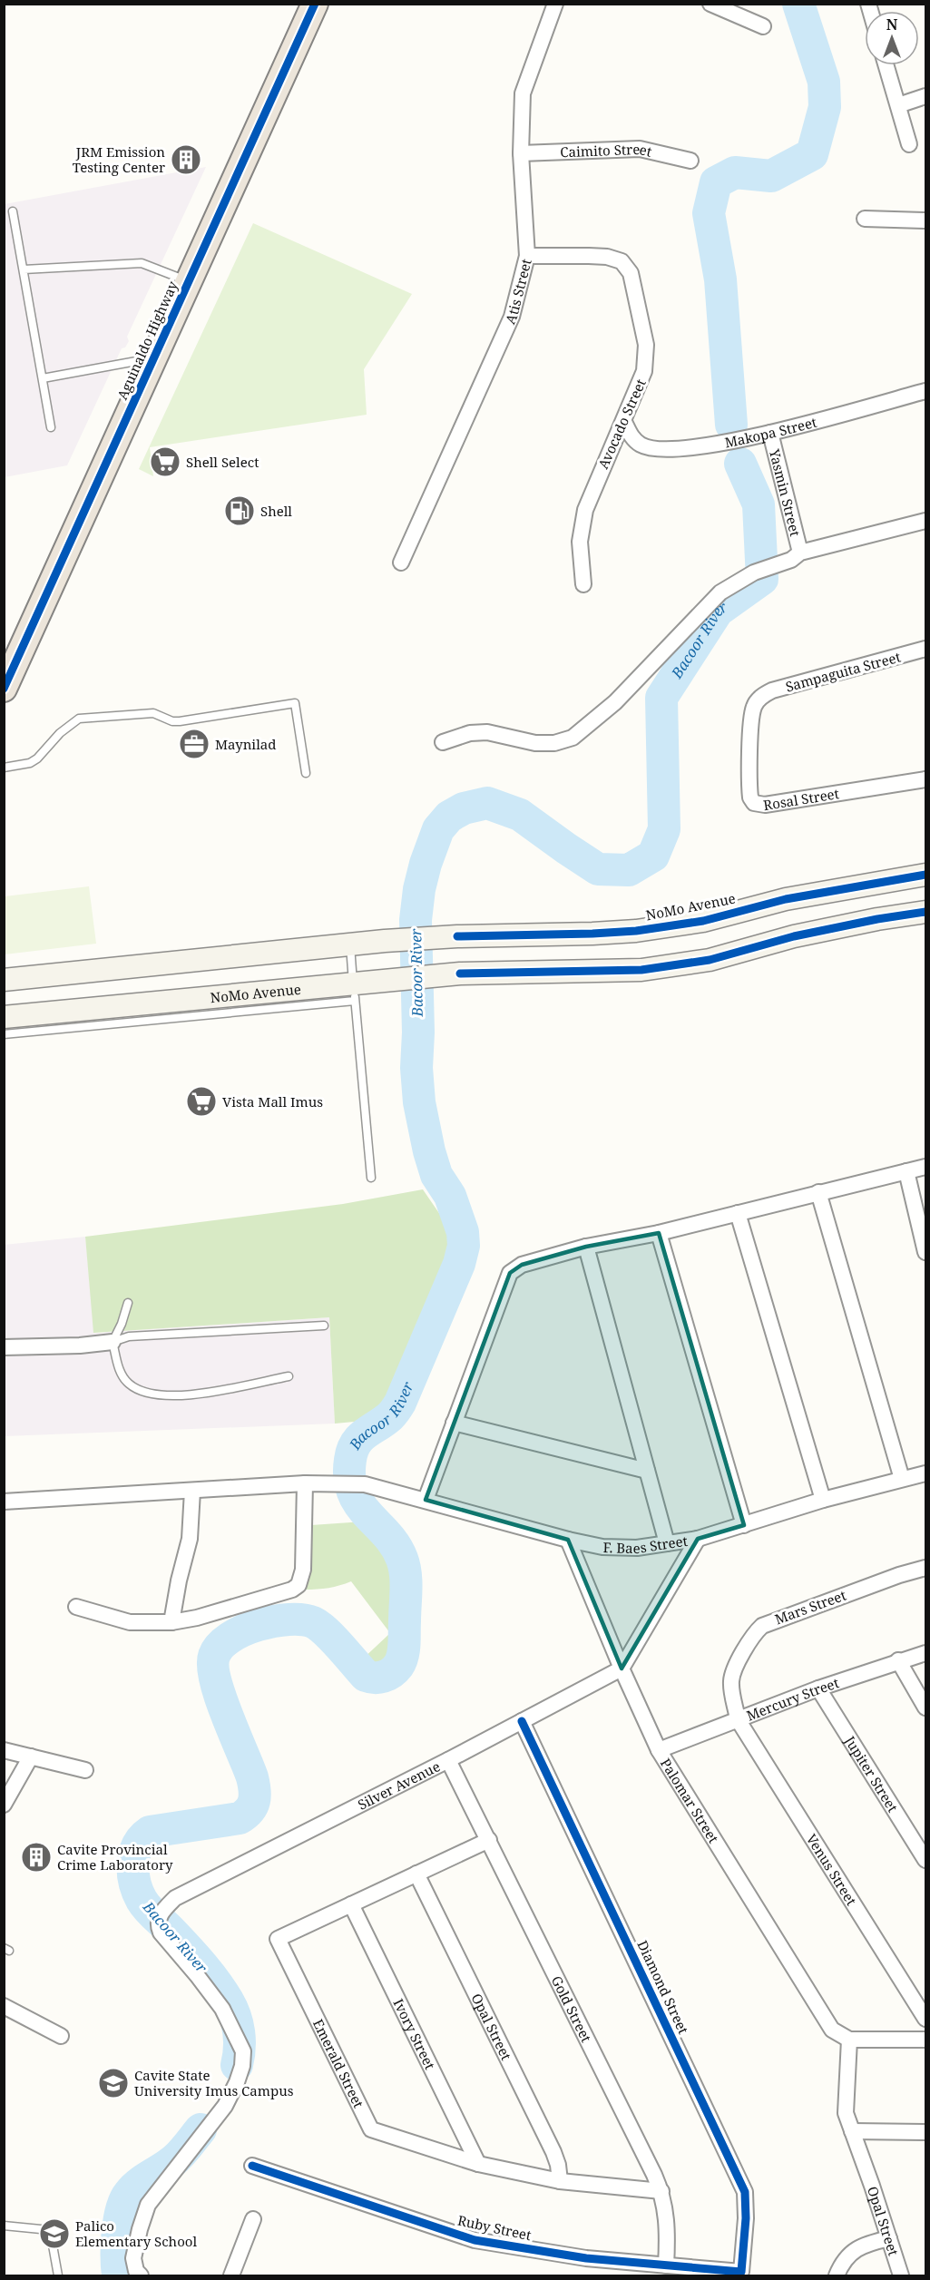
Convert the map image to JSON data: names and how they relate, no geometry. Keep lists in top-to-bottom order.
{
  "streets": {
    "highway": ["Aguinaldo Highway"],
    "main road": ["NoMo Avenue"],
    "street": [
      "Caimito Street",
      "Atis Street",
      "Avocado Street",
      "Makopa Street",
      "Yasmin Street",
      "Sampaguita Street",
      "Rosal Street",
      "F. Baes Street",
      "Mars Street",
      "Mercury Street",
      "Jupiter Street",
      "Silver Avenue",
      "Palomar Street",
      "Venus Street",
      "Diamond Street",
      "Gold Street",
      "Opal Street",
      "Ivory Street",
      "Emerald Street",
      "Ruby Street"
    ]
  },
  "crossings": [
    ["Caimito Street", "Atis Street"],
    ["Atis Street", "Avocado Street"],
    ["Avocado Street", "Makopa Street"],
    ["Makopa Street", "Yasmin Street"],
    ["Sampaguita Street", "Rosal Street"],
    ["F. Baes Street", "Palomar Street"],
    ["Mars Street", "Mercury Street"],
    ["Mars Street", "Venus Street"],
    ["Mercury Street", "Jupiter Street"],
    ["Mercury Street", "Palomar Street"],
    ["Mercury Street", "Venus Street"],
    ["Silver Avenue", "Palomar Street"],
    ["Silver Avenue", "Diamond Street"],
    ["Silver Avenue", "Gold Street"],
    ["Palomar Street", "Opal Street"],
    ["Diamond Street", "Ruby Street"],
    ["Gold Street", "Emerald Street"],
    ["Gold Street", "Ruby Street"],
    ["Opal Street", "Emerald Street"],
    ["Ivory Street", "Emerald Street"]
  ],
  "water": ["Bacoor River"],
  "places": {
    "building": ["JRM Emission Testing Center", "Cavite Provincial Crime Laboratory"],
    "supermarket": ["Shell Select", "Vista Mall Imus"],
    "fuel station": ["Shell"],
    "office": ["Maynilad"],
    "school or university": ["Cavite State University Imus Campus", "Palico Elementary School"]
  },
  "north": "top"
}
